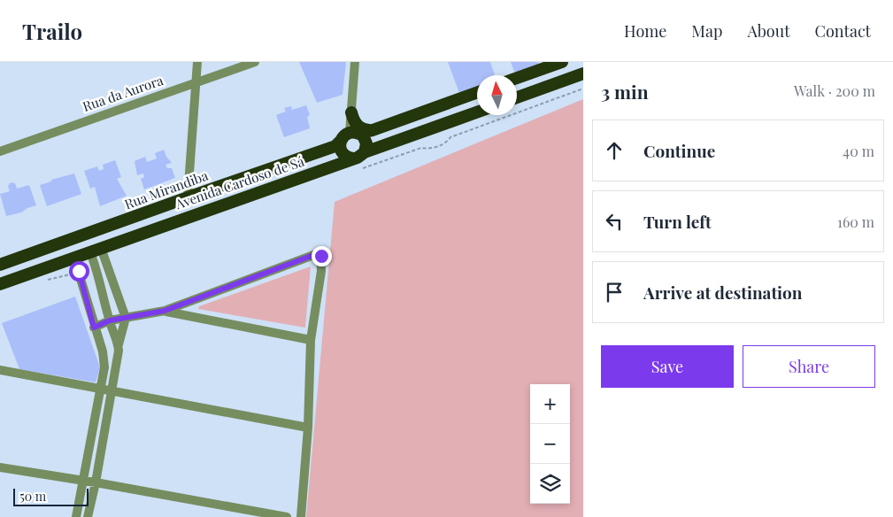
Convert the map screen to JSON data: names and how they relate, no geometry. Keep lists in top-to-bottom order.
{
  "streets": {
    "highway": ["Avenida Cardoso de Sá", "Rua Mirandiba"],
    "street": ["Rua da Aurora"]
  },
  "crossings": [
    ["Avenida Cardoso de Sá", "Rua Mirandiba"]
  ],
  "scale_bar": "50 m",
  "north": "top",
  "page": {
    "header": "Trailo",
    "nav": [
      "Home",
      "Map",
      "About",
      "Contact"
    ],
    "heading": ["3 min", "Walk · 200 m"],
    "list": [
      ["Continue", "40 m"],
      ["Turn left", "160 m"],
      "Arrive at destination"
    ],
    "buttons": ["Save", "Share"],
    "map_buttons": ["+", "−"],
    "scale": "50 m"
  }
}
